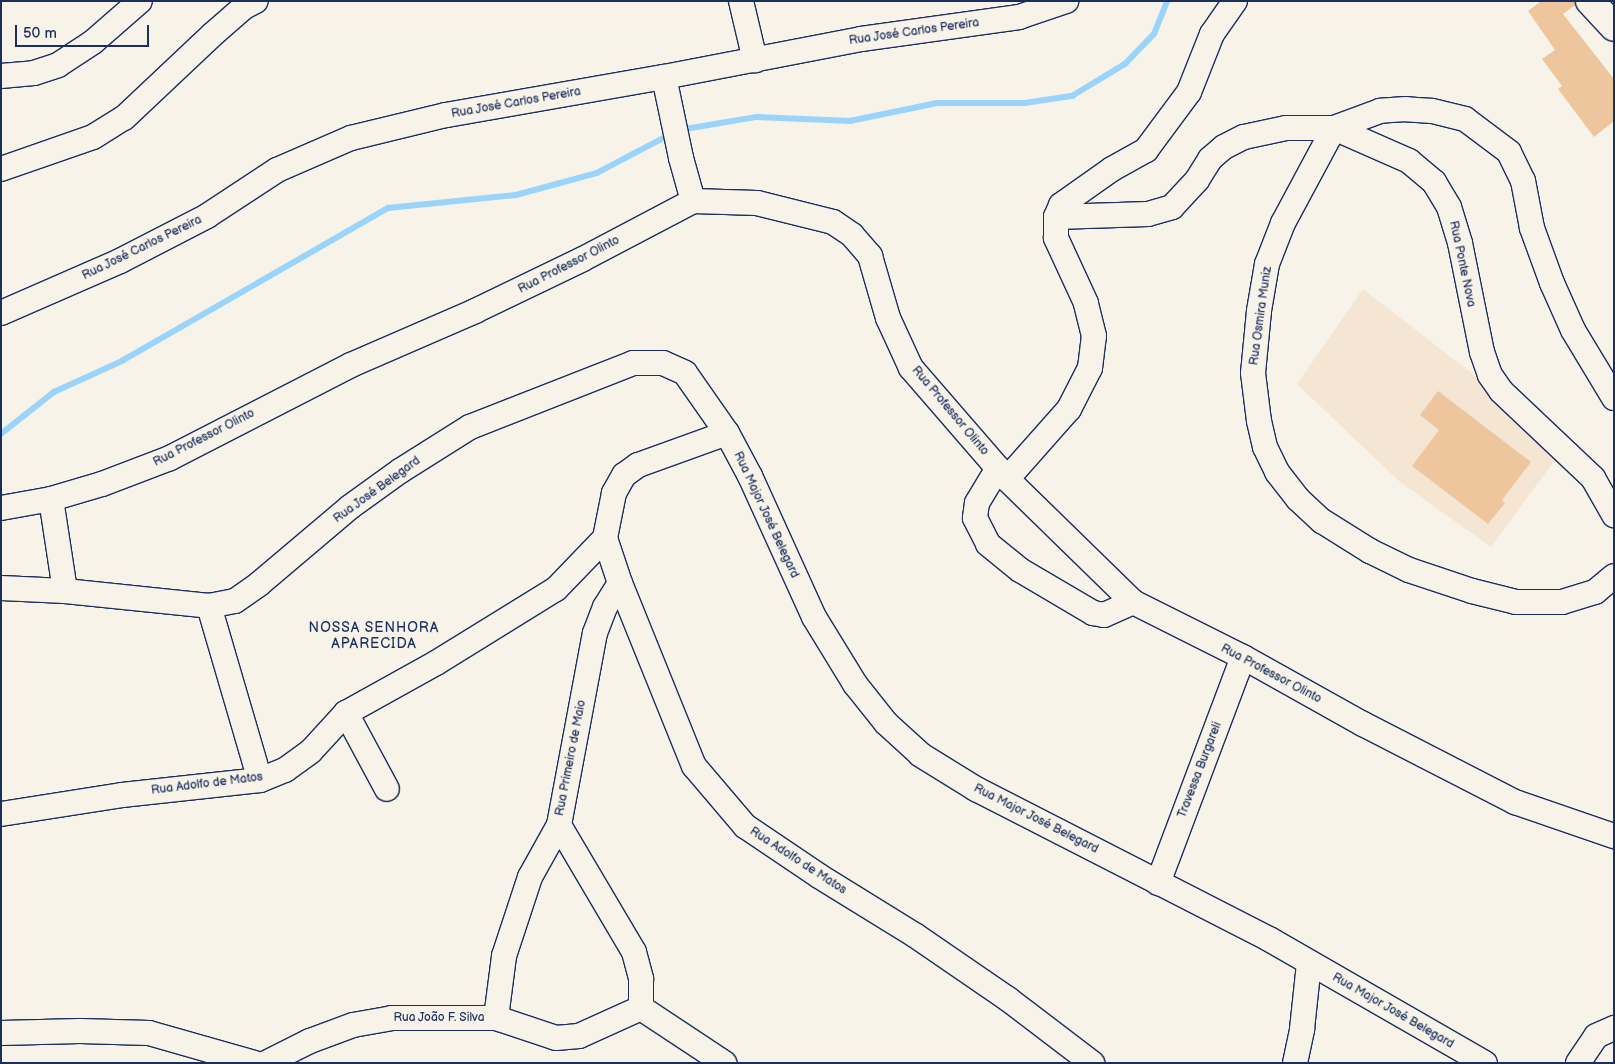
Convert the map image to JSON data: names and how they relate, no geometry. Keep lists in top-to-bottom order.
{
  "streets": {
    "street": [
      "Rua José Carlos Pereira",
      "Rua Ponte Nova",
      "Rua Professor Olinto",
      "Rua Osmira Muniz",
      "Rua José Belegard",
      "Rua Major José Belegard",
      "Rua Primeiro de Maio",
      "Travessa Burgareli",
      "Rua Adolfo de Matos",
      "Rua João F. Silva"
    ]
  },
  "crossings": [
    ["Rua Ponte Nova", "Rua Osmira Muniz"],
    ["Rua Professor Olinto", "Travessa Burgareli"],
    ["Rua José Belegard", "Rua Major José Belegard"],
    ["Rua José Belegard", "Rua Adolfo de Matos"],
    ["Rua Major José Belegard", "Travessa Burgareli"],
    ["Rua Major José Belegard", "Rua Adolfo de Matos"],
    ["Rua Primeiro de Maio", "Rua Adolfo de Matos"],
    ["Rua Primeiro de Maio", "Rua João F. Silva"]
  ],
  "districts": ["NOSSA SENHORA APARECIDA"],
  "scale_bar": "50 m"
}
